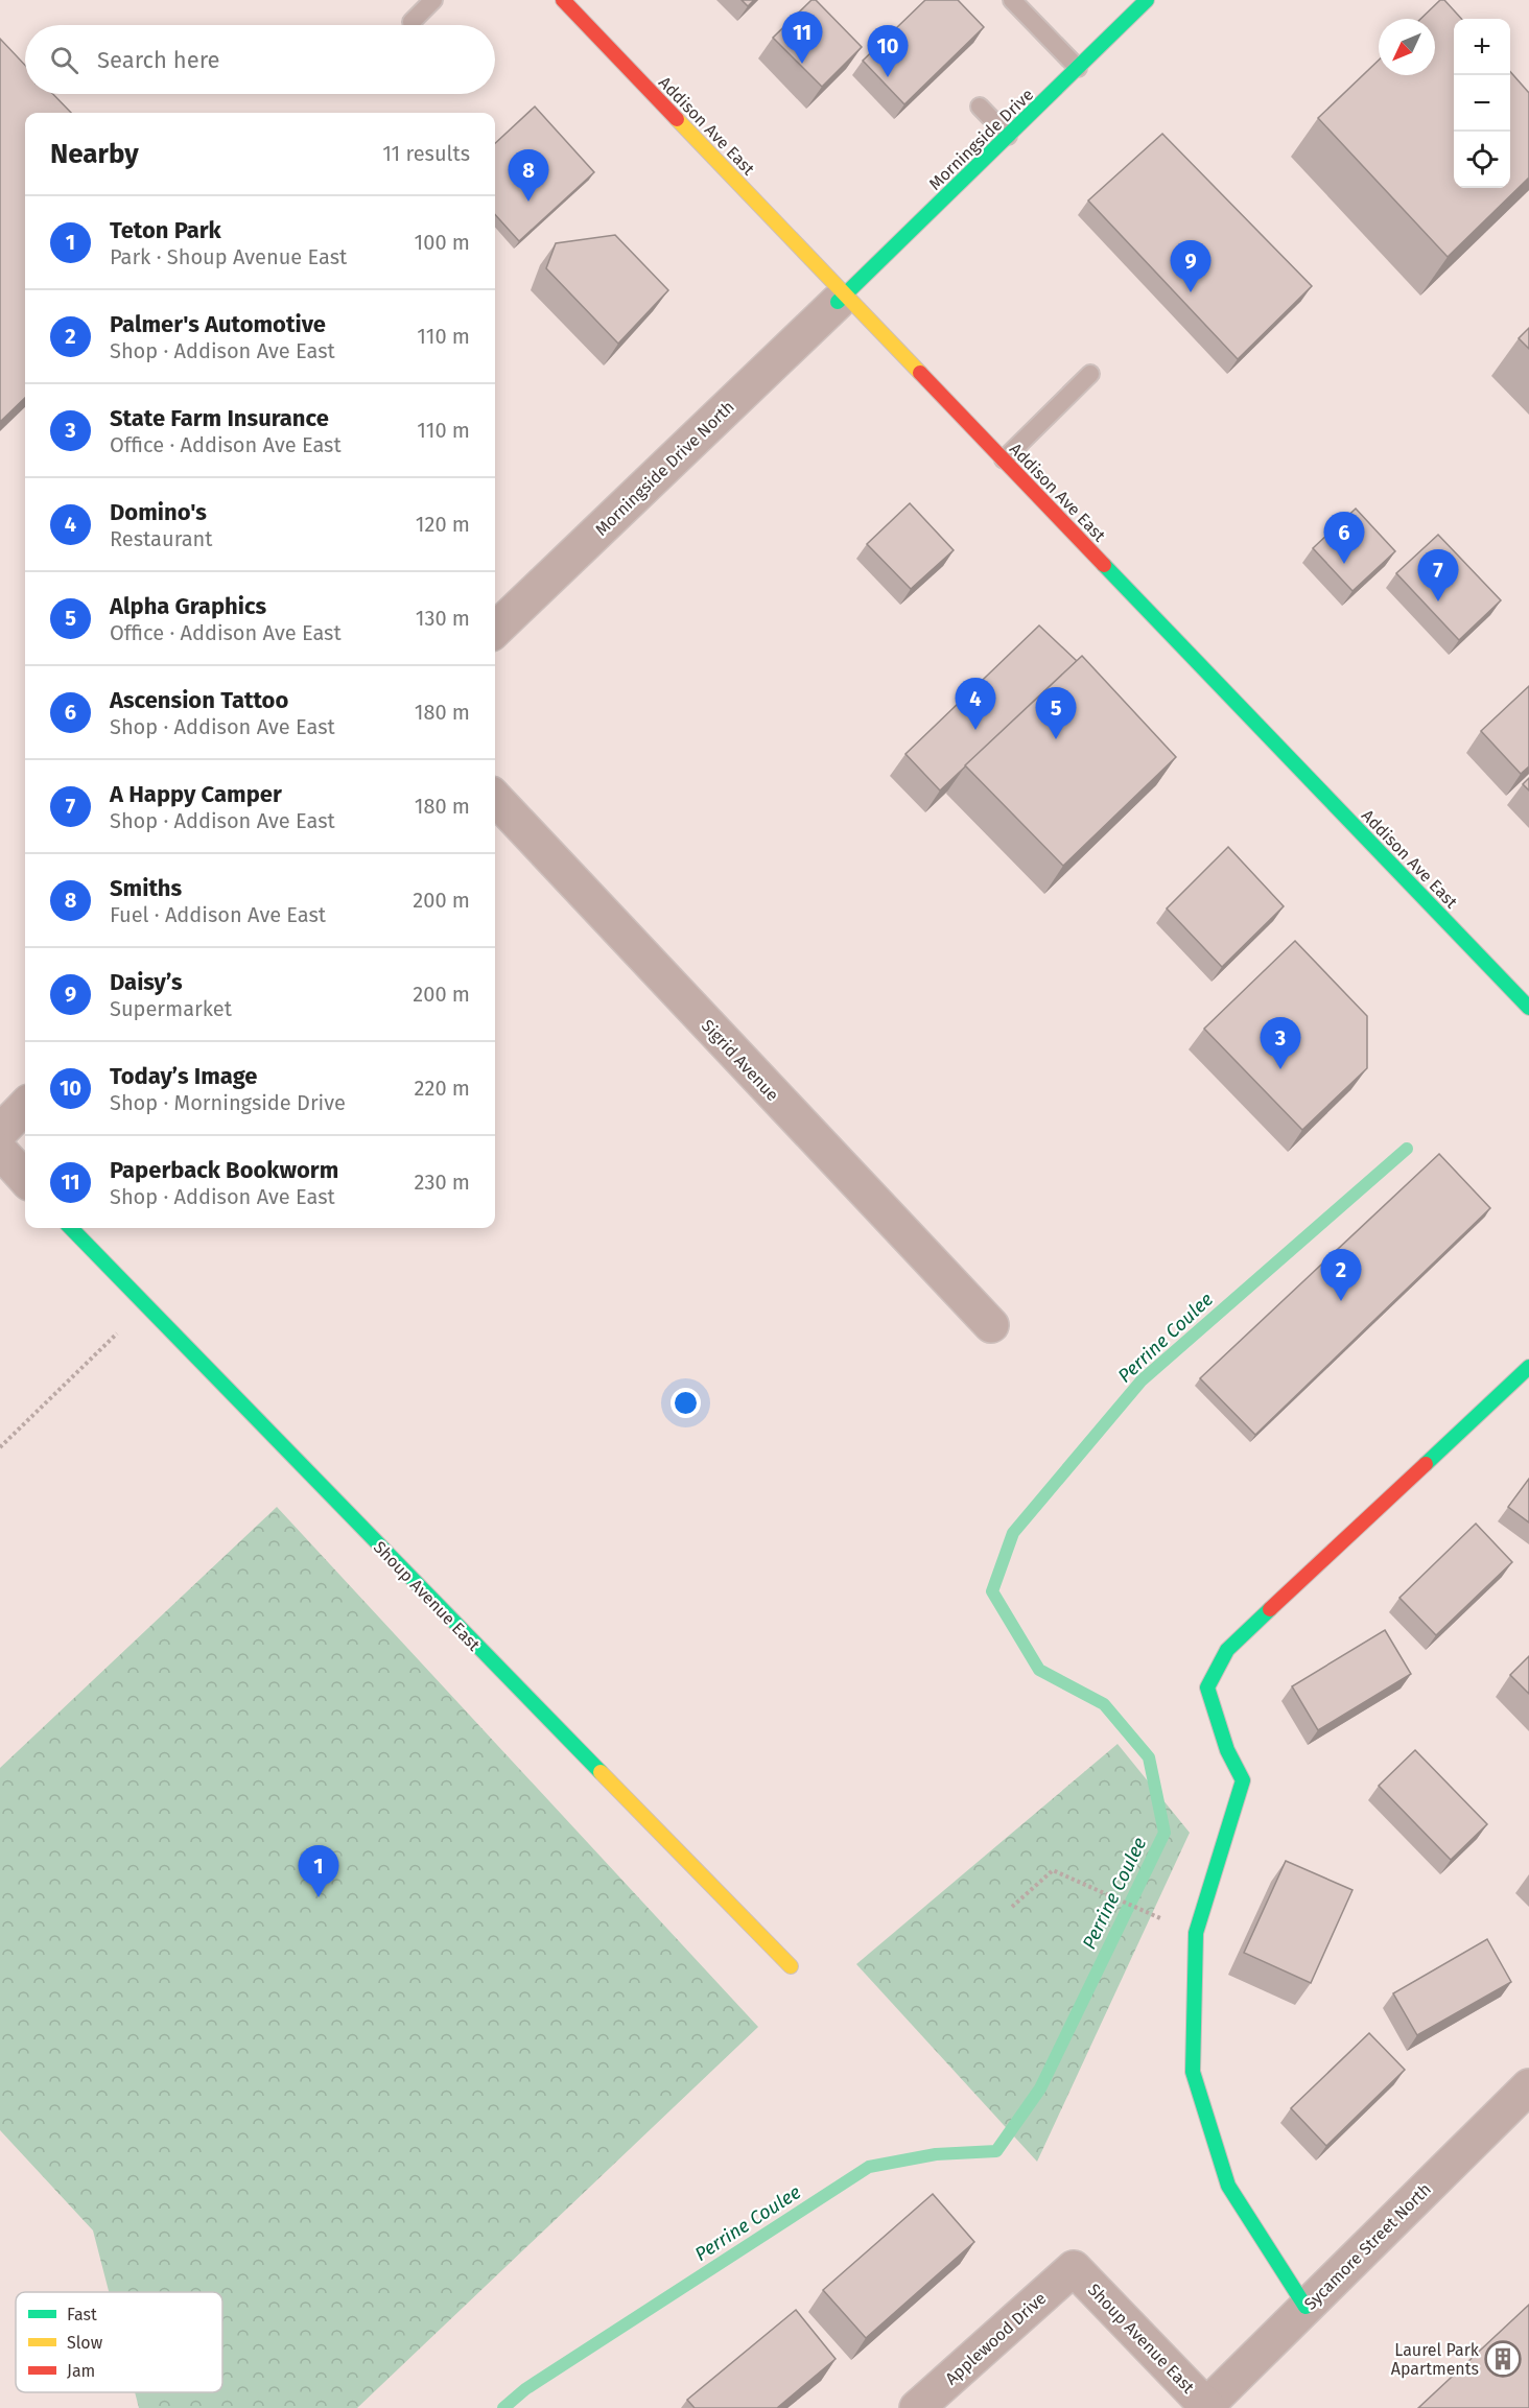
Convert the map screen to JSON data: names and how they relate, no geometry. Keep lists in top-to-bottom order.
{
  "streets": {
    "street": [
      "Addison Ave East",
      "Morningside Drive",
      "Morningside Drive North",
      "Sigrid Avenue",
      "Shoup Avenue East",
      "Sycamore Street North",
      "Applewood Drive"
    ]
  },
  "crossings": [
    ["Addison Ave East", "Morningside Drive"],
    ["Addison Ave East", "Morningside Drive North"],
    ["Morningside Drive", "Morningside Drive North"],
    ["Shoup Avenue East", "Sycamore Street North"],
    ["Shoup Avenue East", "Applewood Drive"]
  ],
  "water": ["Perrine Coulee"],
  "places": {
    "building": ["Laurel Park Apartments"]
  },
  "legend": ["Fast", "Slow", "Jam"],
  "north": "bottom left",
  "page": {
    "pins": [
      "11",
      "10",
      "8",
      "9",
      "6",
      "7",
      "4",
      "5",
      "3",
      "2",
      "1"
    ],
    "map_buttons": ["+", "−"],
    "search": "Search here",
    "heading": ["Nearby", "11 results"],
    "list": [
      {
        "mark": "1",
        "name": "Teton Park",
        "note": "Park · Shoup Avenue East",
        "value": "100 m"
      },
      {
        "mark": "2",
        "name": "Palmer's Automotive",
        "note": "Shop · Addison Ave East",
        "value": "110 m"
      },
      {
        "mark": "3",
        "name": "State Farm Insurance",
        "note": "Office · Addison Ave East",
        "value": "110 m"
      },
      {
        "mark": "4",
        "name": "Domino's",
        "note": "Restaurant",
        "value": "120 m"
      },
      {
        "mark": "5",
        "name": "Alpha Graphics",
        "note": "Office · Addison Ave East",
        "value": "130 m"
      },
      {
        "mark": "6",
        "name": "Ascension Tattoo",
        "note": "Shop · Addison Ave East",
        "value": "180 m"
      },
      {
        "mark": "7",
        "name": "A Happy Camper",
        "note": "Shop · Addison Ave East",
        "value": "180 m"
      },
      {
        "mark": "8",
        "name": "Smiths",
        "note": "Fuel · Addison Ave East",
        "value": "200 m"
      },
      {
        "mark": "9",
        "name": "Daisy’s",
        "note": "Supermarket",
        "value": "200 m"
      },
      {
        "mark": "10",
        "name": "Today’s Image",
        "note": "Shop · Morningside Drive",
        "value": "220 m"
      },
      {
        "mark": "11",
        "name": "Paperback Bookworm",
        "note": "Shop · Addison Ave East",
        "value": "230 m"
      }
    ]
  }
}
